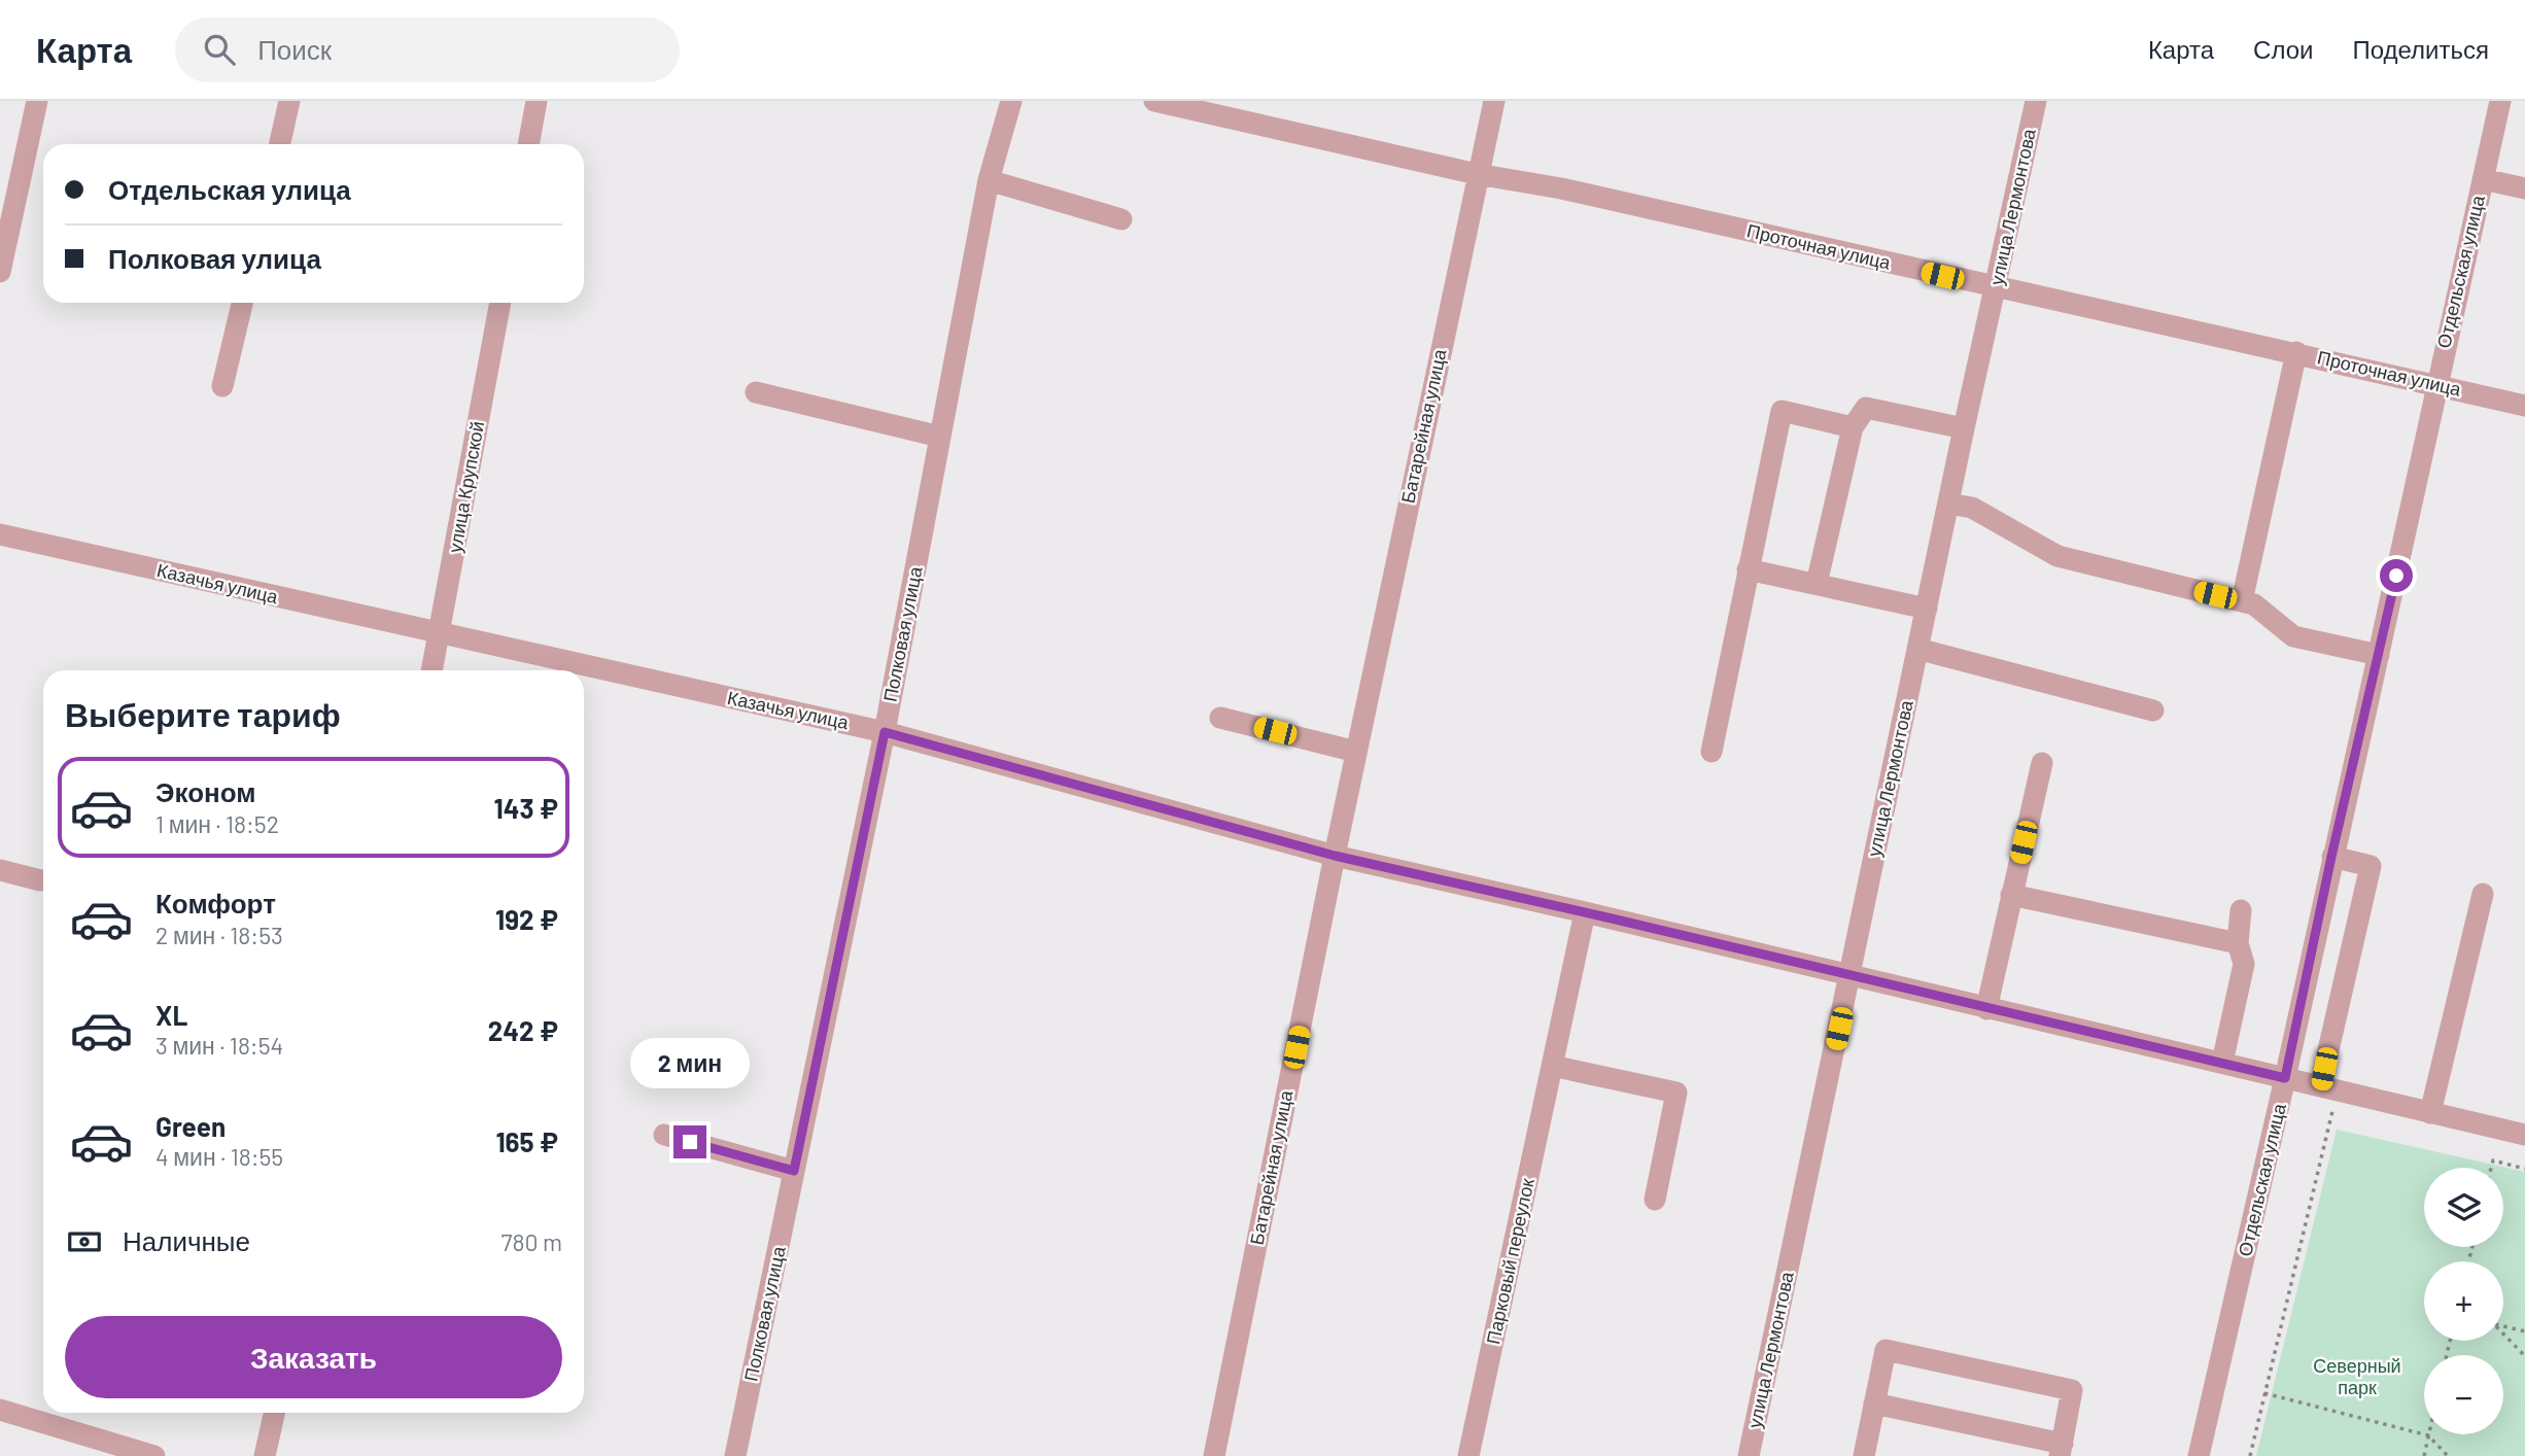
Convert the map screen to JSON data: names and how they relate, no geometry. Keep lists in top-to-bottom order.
{
  "streets": {
    "street": [
      "улица Лермонтова",
      "Проточная улица",
      "Отдельская улица",
      "Батарейная улица",
      "улица Крупской",
      "Казачья улица",
      "Полковая улица",
      "Парковый переулок"
    ]
  },
  "crossings": [
    ["улица Лермонтова", "Проточная улица"],
    ["улица Лермонтова", "Казачья улица"],
    ["Проточная улица", "Отдельская улица"],
    ["Проточная улица", "Батарейная улица"],
    ["Отдельская улица", "Казачья улица"],
    ["Батарейная улица", "Казачья улица"],
    ["улица Крупской", "Казачья улица"],
    ["Казачья улица", "Полковая улица"],
    ["Казачья улица", "Парковый переулок"]
  ],
  "parks": ["Северный парк"],
  "page": {
    "header": "Карта",
    "search": "Поиск",
    "nav": ["Карта", "Слои", "Поделиться"],
    "banner": ["Отдельская улица", "Полковая улица"],
    "heading": "Выберите тариф",
    "list": [
      {
        "name": "Эконом",
        "note": "1 мин · 18:52",
        "value": "143 ₽"
      },
      {
        "name": "Комфорт",
        "note": "2 мин · 18:53",
        "value": "192 ₽"
      },
      {
        "name": "XL",
        "note": "3 мин · 18:54",
        "value": "242 ₽"
      },
      {
        "name": "Green",
        "note": "4 мин · 18:55",
        "value": "165 ₽"
      }
    ],
    "bubble": "2 мин",
    "map_buttons": ["+", "−"],
    "pay": ["Наличные", "780 m"],
    "buttons": "Заказать"
  }
}
